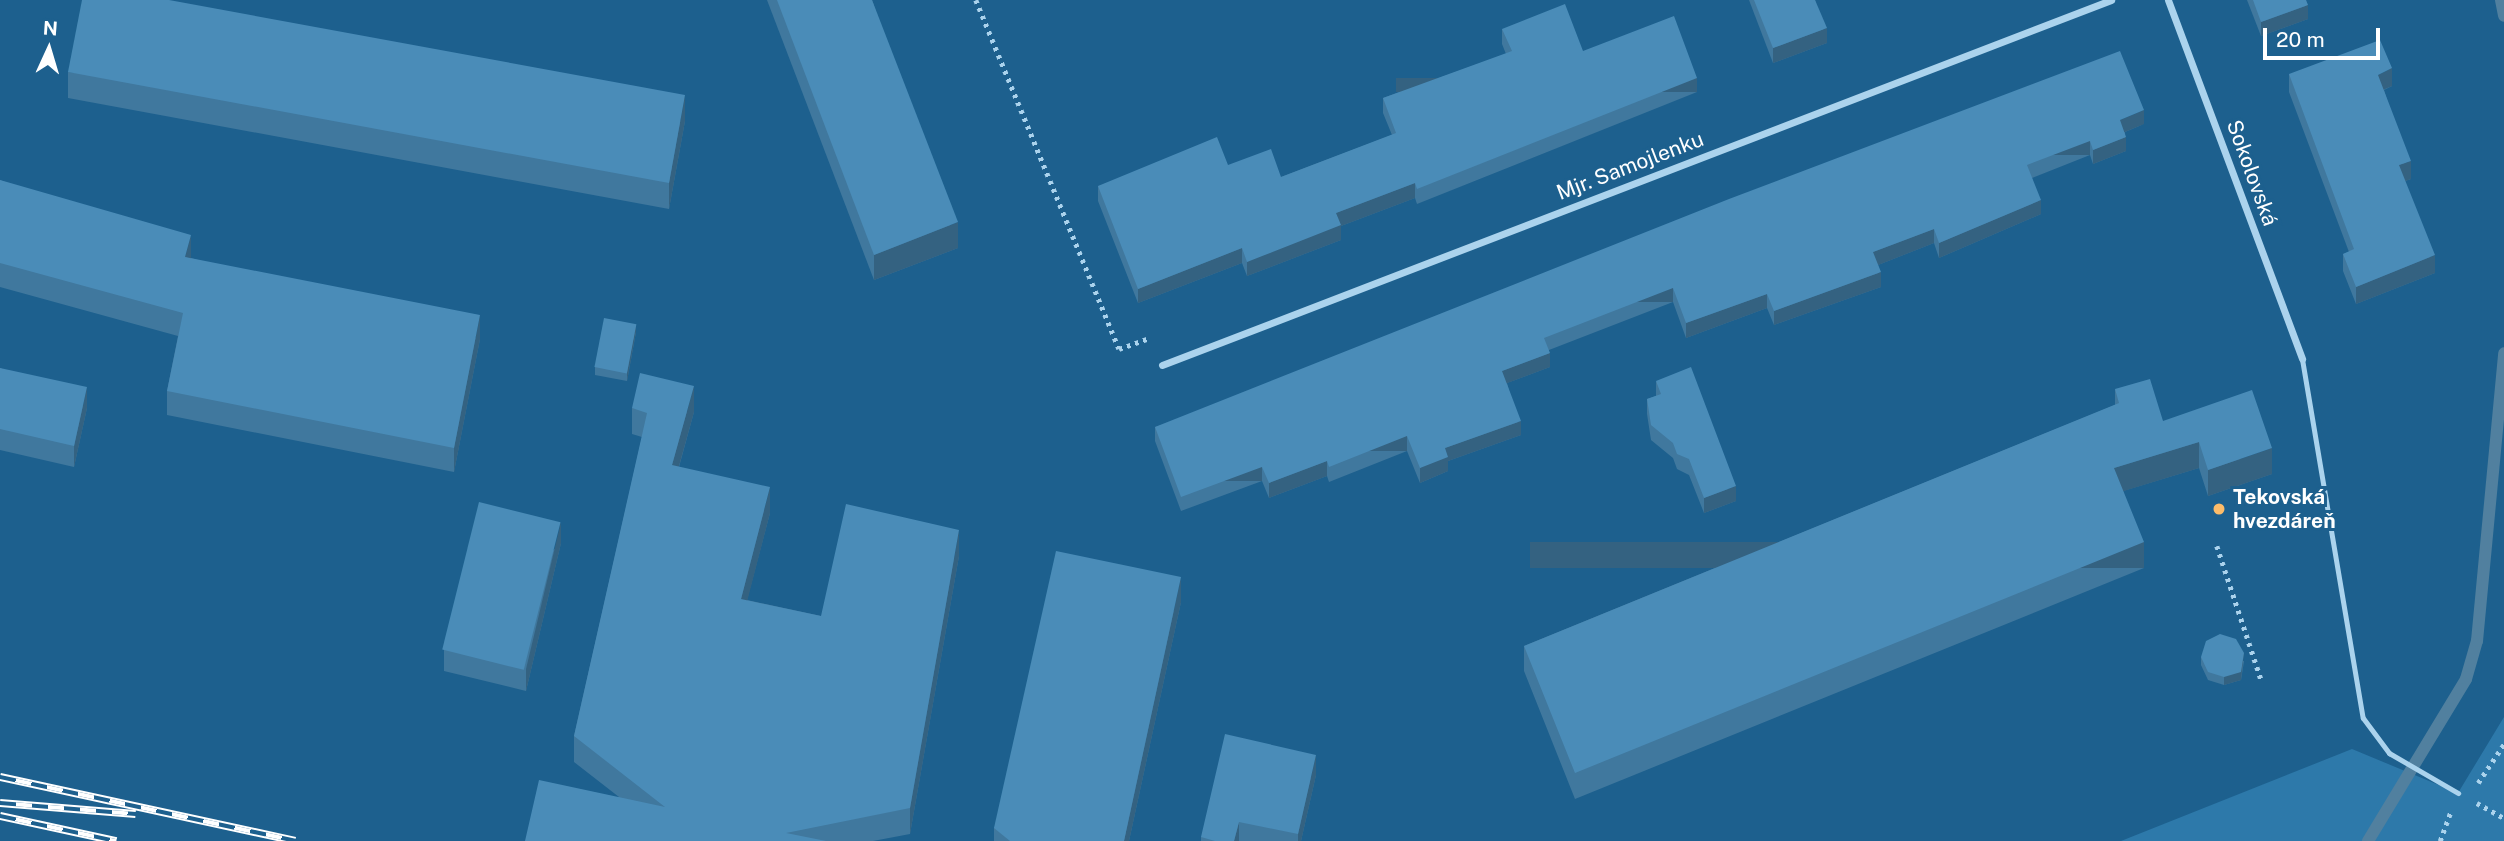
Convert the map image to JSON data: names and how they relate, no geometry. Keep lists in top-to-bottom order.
{
  "streets": {
    "street": ["Mjr. Samojlenku", "Sokolovská"]
  },
  "places": ["Tekovská hvezdáreň"],
  "scale_bar": "20 m",
  "north": "top"
}
